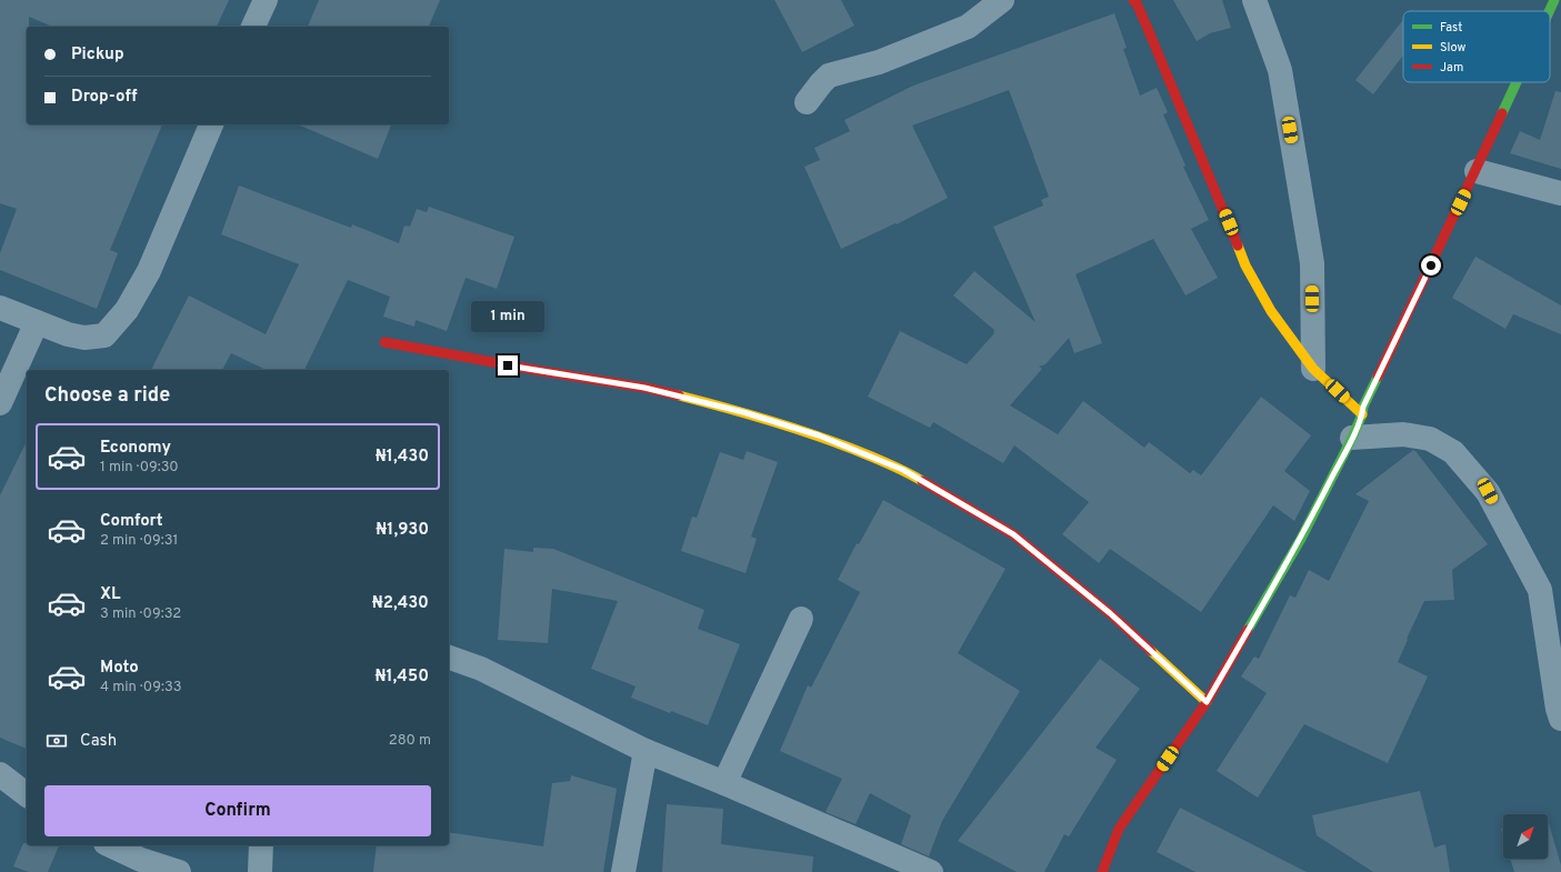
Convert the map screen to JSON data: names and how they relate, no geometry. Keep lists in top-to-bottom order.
{
  "legend": ["Fast", "Slow", "Jam"],
  "north": "top right",
  "page": {
    "banner": ["Pickup", "Drop-off"],
    "bubble": "1 min",
    "heading": "Choose a ride",
    "list": [
      {
        "name": "Economy",
        "note": "1 min · 09:30",
        "value": "₦1,430"
      },
      {
        "name": "Comfort",
        "note": "2 min · 09:31",
        "value": "₦1,930"
      },
      {
        "name": "XL",
        "note": "3 min · 09:32",
        "value": "₦2,430"
      },
      {
        "name": "Moto",
        "note": "4 min · 09:33",
        "value": "₦1,450"
      }
    ],
    "pay": ["Cash", "280 m"],
    "buttons": "Confirm"
  }
}
